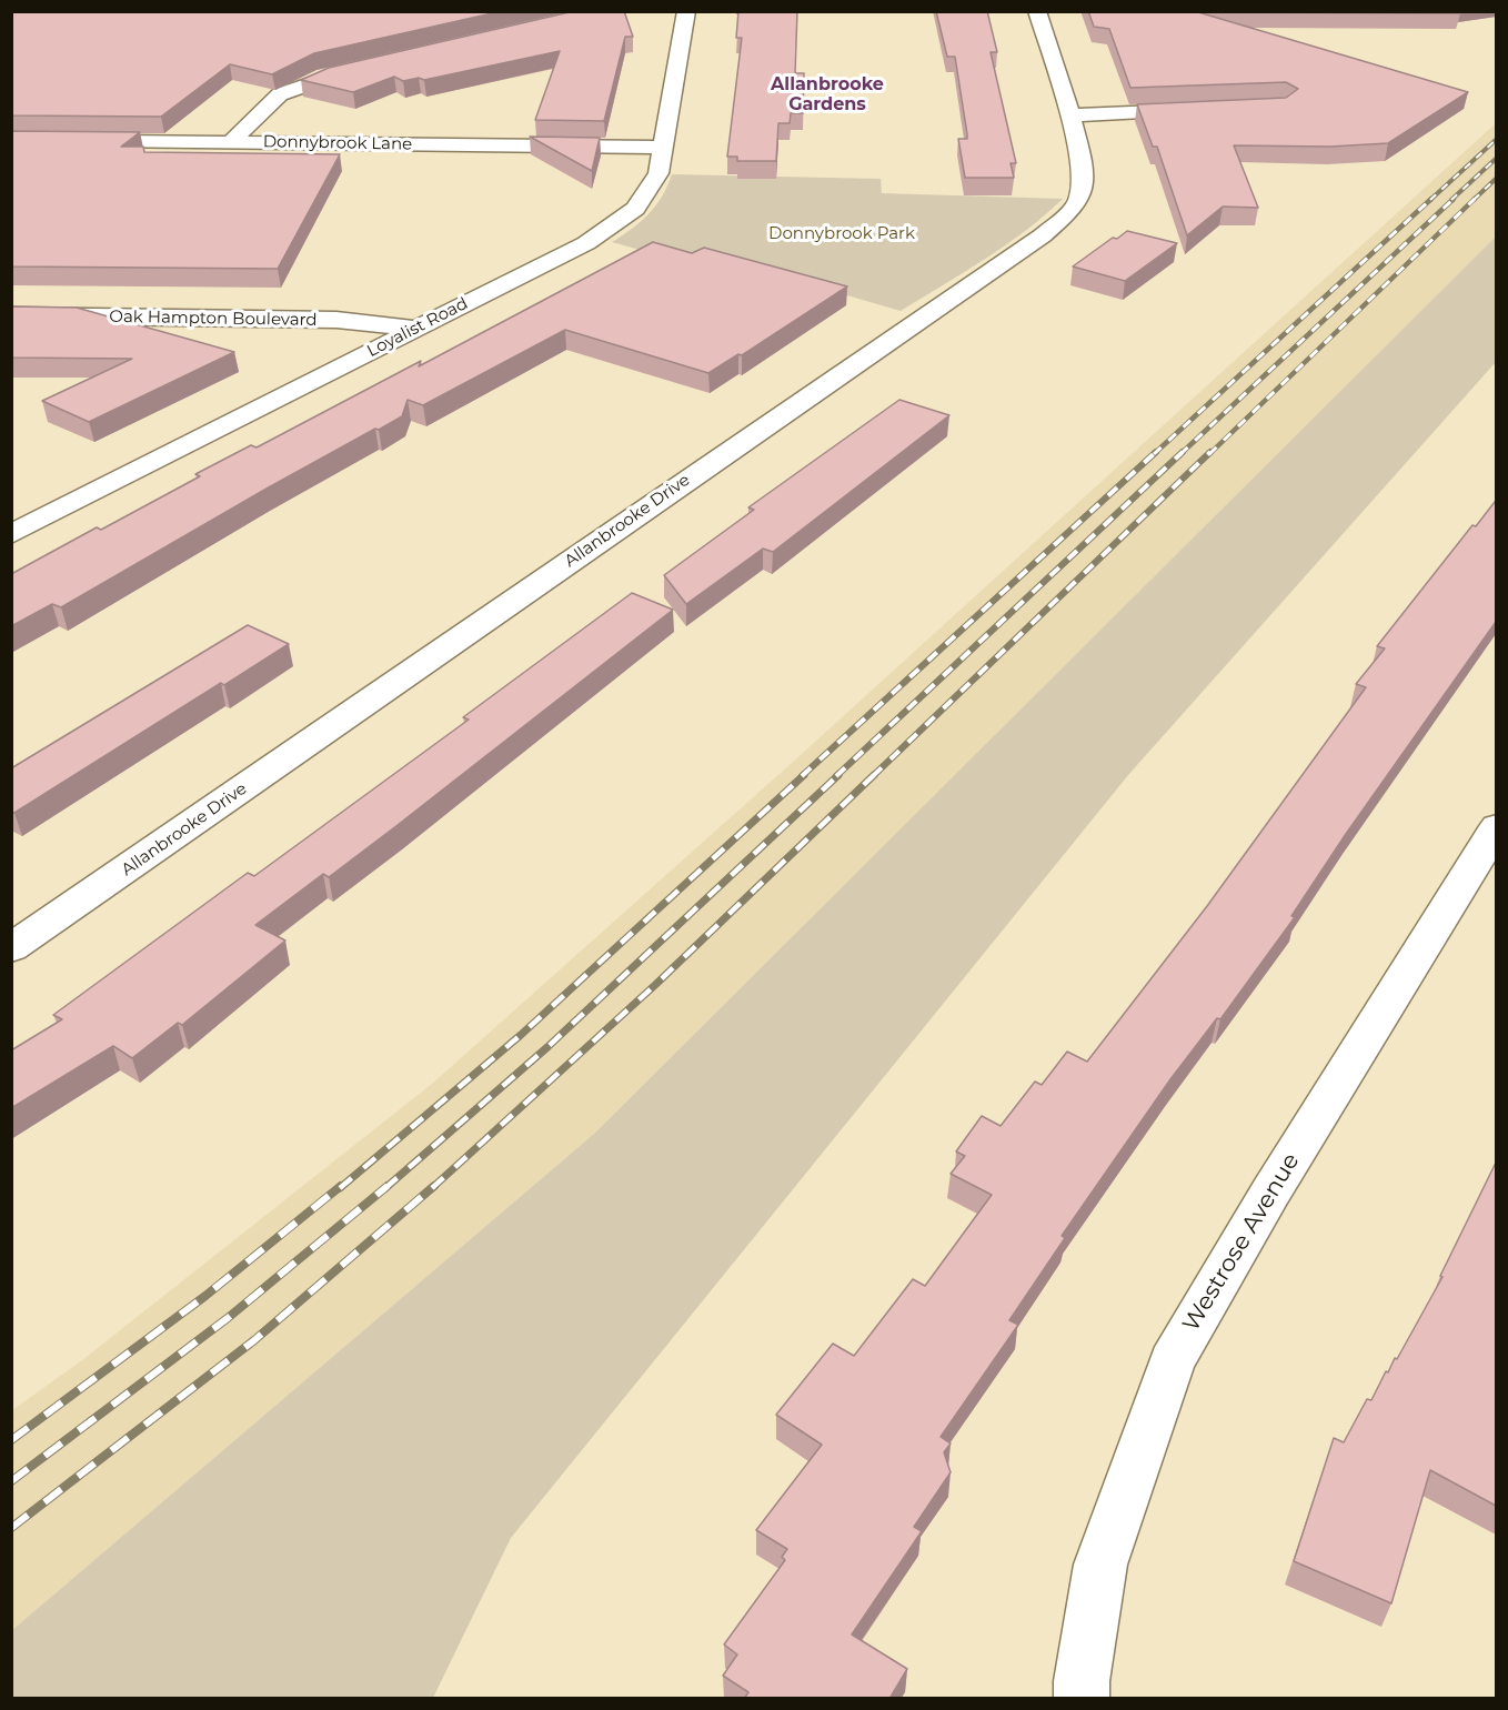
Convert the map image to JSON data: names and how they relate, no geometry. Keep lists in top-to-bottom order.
{
  "streets": {
    "street": [
      "Donnybrook Lane",
      "Oak Hampton Boulevard",
      "Loyalist Road",
      "Allanbrooke Drive",
      "Westrose Avenue"
    ]
  },
  "crossings": [
    ["Donnybrook Lane", "Loyalist Road"],
    ["Oak Hampton Boulevard", "Loyalist Road"]
  ],
  "districts": ["Allanbrooke Gardens"],
  "parks": ["Donnybrook Park"]
}
